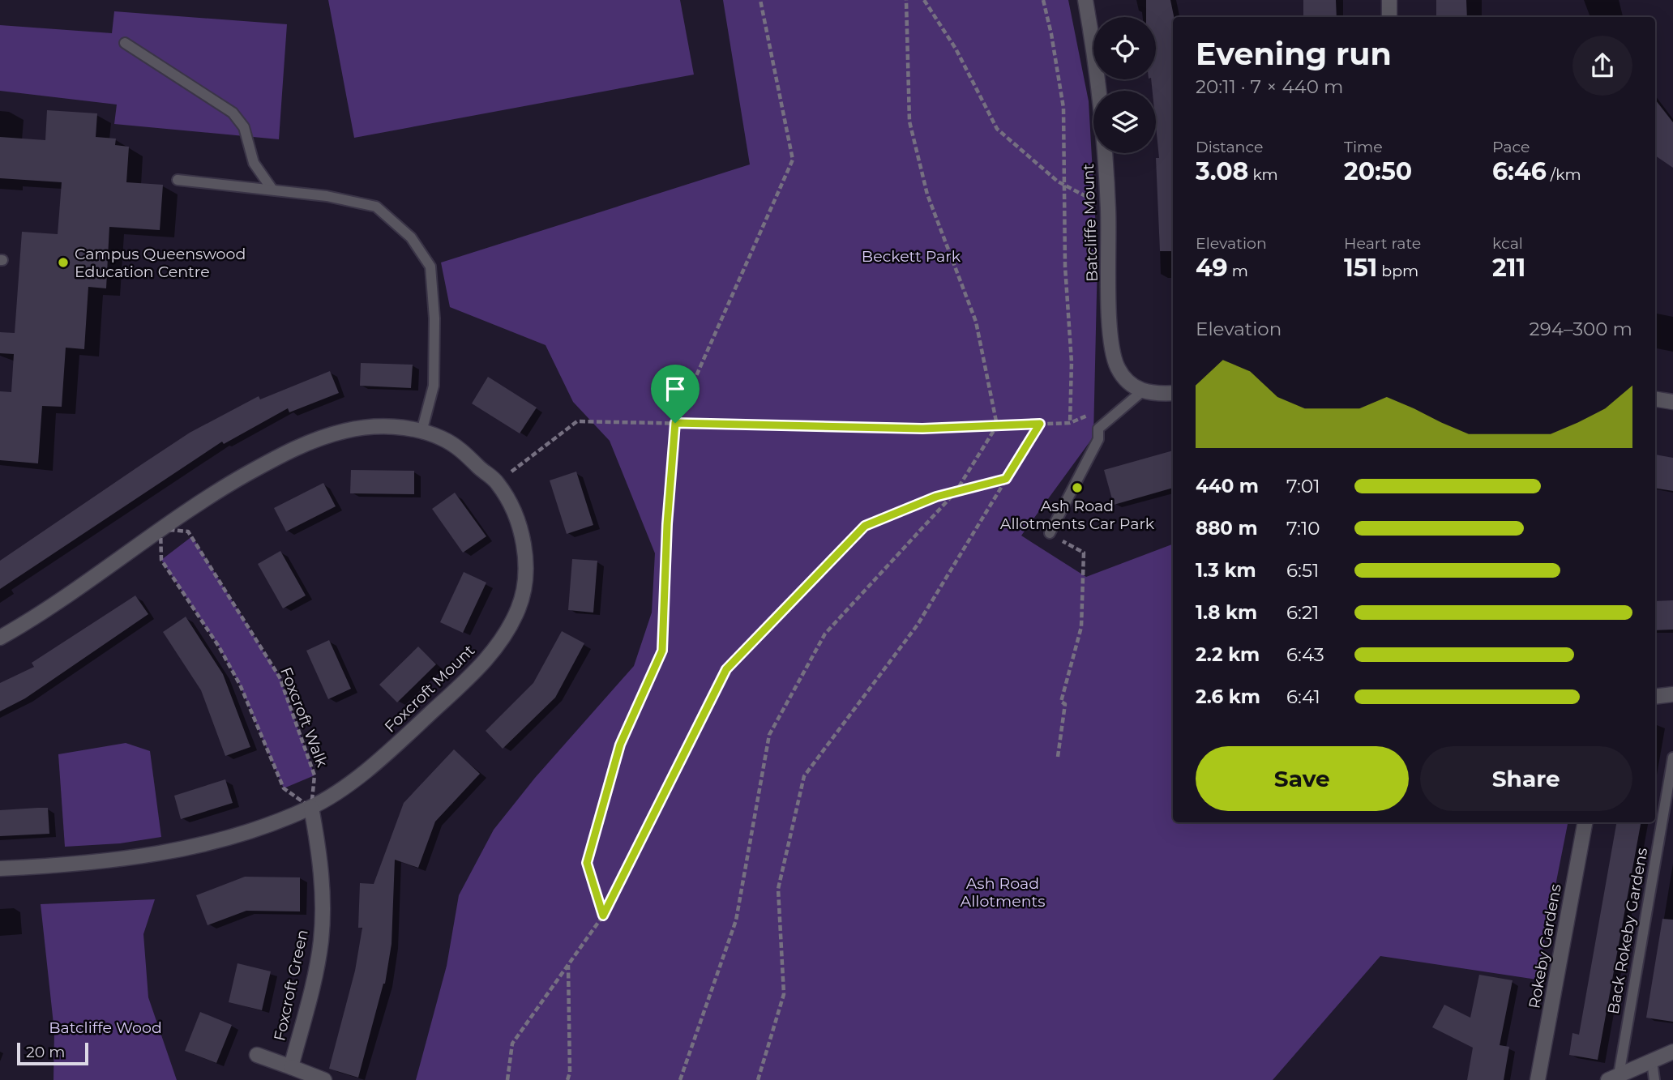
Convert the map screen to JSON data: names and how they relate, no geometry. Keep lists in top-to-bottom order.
{
  "streets": {
    "street": [
      "Batcliffe Mount",
      "Foxcroft Mount",
      "Rokeby Gardens",
      "Foxcroft Green"
    ],
    "lane": ["Back Rokeby Gardens"],
    "path": ["Foxcroft Walk"]
  },
  "crossings": [
    ["Foxcroft Mount", "Foxcroft Walk"],
    ["Foxcroft Mount", "Foxcroft Green"],
    ["Foxcroft Walk", "Foxcroft Green"]
  ],
  "parks": ["Beckett Park", "Ash Road Allotments", "Batcliffe Wood"],
  "places": ["Campus Queenswood Education Centre", "Ash Road Allotments Car Park"],
  "scale_bar": "20 m",
  "page": {
    "heading": ["Evening run", "20:11 · 7 × 440 m"],
    "stats": [
      ["Distance", "3.08 km"],
      ["Time", "20:50"],
      ["Pace", "6:46 /km"],
      ["Elevation", "49 m"],
      ["Heart rate", "151 bpm"],
      ["kcal", "211"]
    ],
    "chart": ["Elevation", "294–300 m"],
    "list": [
      {
        "name": "440 m",
        "note": "7:01"
      },
      {
        "name": "880 m",
        "note": "7:10"
      },
      {
        "name": "1.3 km",
        "note": "6:51"
      },
      {
        "name": "1.8 km",
        "note": "6:21"
      },
      {
        "name": "2.2 km",
        "note": "6:43"
      },
      {
        "name": "2.6 km",
        "note": "6:41"
      }
    ],
    "buttons": ["Save", "Share"],
    "scale": "20 m"
  }
}
